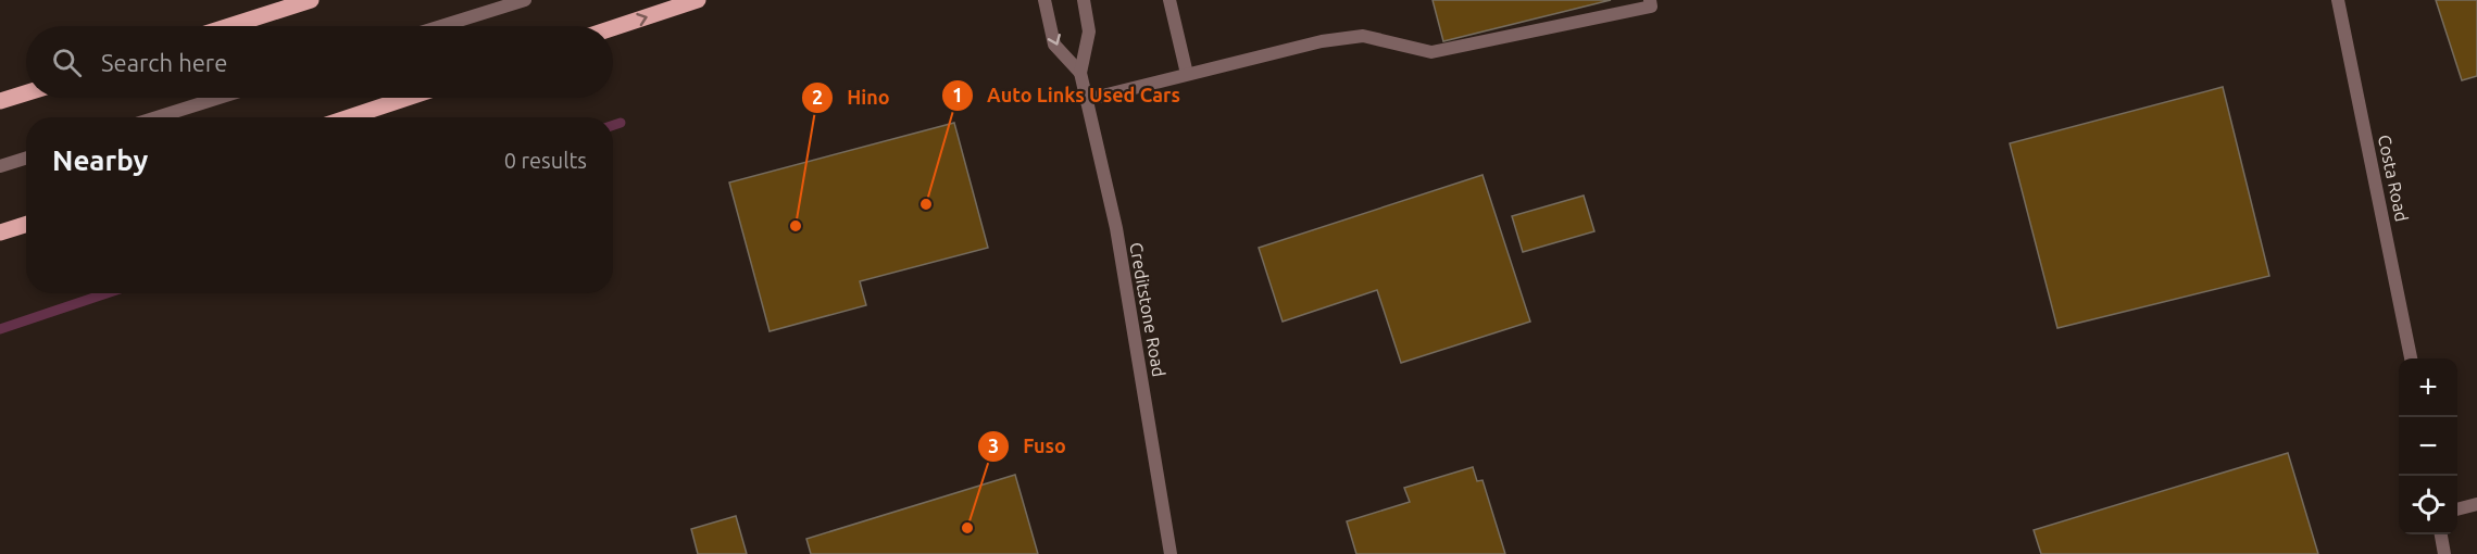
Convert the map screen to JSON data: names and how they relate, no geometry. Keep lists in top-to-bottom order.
{
  "streets": {
    "street": ["Costa Road", "Creditstone Road"]
  },
  "places": ["Auto Links Used Cars", "Hino", "Fuso"],
  "page": {
    "search": "Search here",
    "heading": ["Nearby", "0 results"],
    "map_buttons": ["+", "−"]
  }
}
